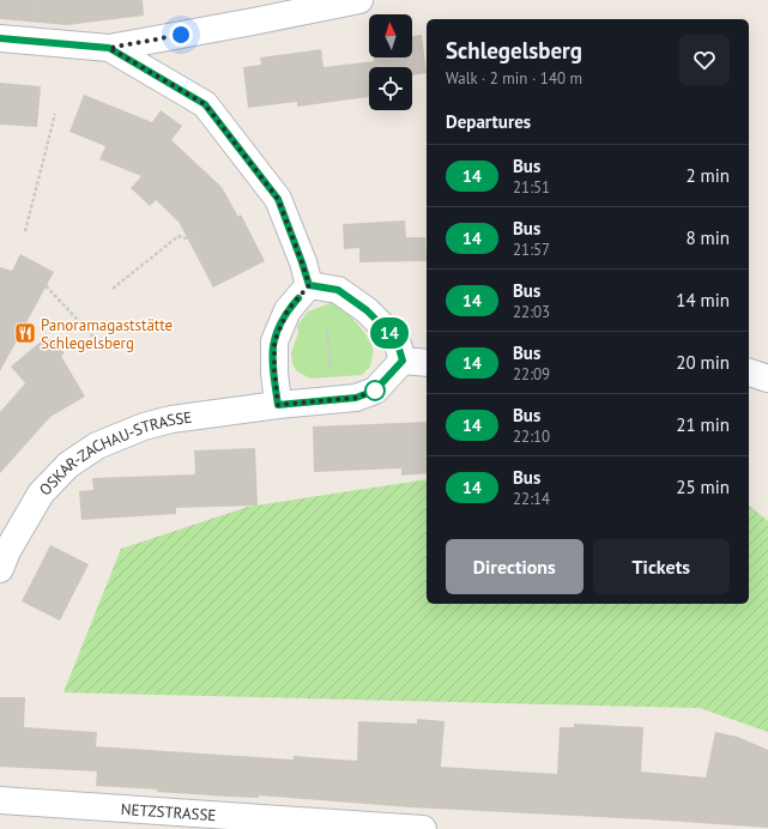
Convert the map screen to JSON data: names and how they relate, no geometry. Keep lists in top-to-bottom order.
{
  "streets": {
    "street": ["OSKAR-ZACHAU-STRASSE", "NETZSTRASSE"]
  },
  "places": {
    "restaurant": ["Panoramagaststätte Schlegelsberg"]
  },
  "lines": ["bus line 14"],
  "north": "top",
  "page": {
    "on_map": "14",
    "heading": [
      ["Schlegelsberg", "Walk · 2 min · 140 m"],
      "Departures"
    ],
    "list": [
      {
        "mark": "14",
        "name": "Bus",
        "note": "21:51",
        "value": "2 min"
      },
      {
        "mark": "14",
        "name": "Bus",
        "note": "21:57",
        "value": "8 min"
      },
      {
        "mark": "14",
        "name": "Bus",
        "note": "22:03",
        "value": "14 min"
      },
      {
        "mark": "14",
        "name": "Bus",
        "note": "22:09",
        "value": "20 min"
      },
      {
        "mark": "14",
        "name": "Bus",
        "note": "22:10",
        "value": "21 min"
      },
      {
        "mark": "14",
        "name": "Bus",
        "note": "22:14",
        "value": "25 min"
      }
    ],
    "buttons": ["Directions", "Tickets"]
  }
}
